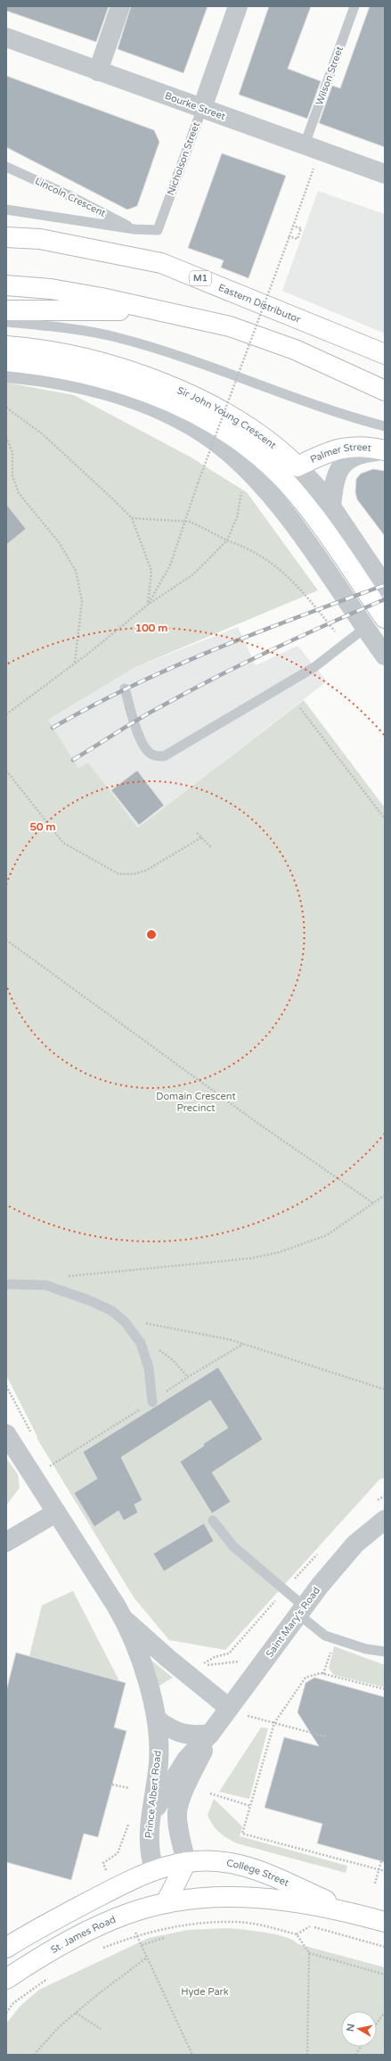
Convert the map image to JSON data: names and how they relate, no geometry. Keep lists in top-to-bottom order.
{
  "streets": {
    "main road": [
      "M1",
      "Eastern Distributor",
      "Sir John Young Crescent",
      "Palmer Street",
      "College Street",
      "St. James Road"
    ],
    "street": [
      "Bourke Street",
      "Nicholson Street",
      "Saint Mary's Road",
      "Prince Albert Road"
    ],
    "lane": ["Wilson Street", "Lincoln Crescent"]
  },
  "crossings": [
    ["Wilson Street", "Bourke Street"],
    ["Bourke Street", "Nicholson Street"],
    ["Nicholson Street", "Lincoln Crescent"],
    ["Sir John Young Crescent", "Palmer Street"],
    ["Saint Mary's Road", "Prince Albert Road"],
    ["Saint Mary's Road", "College Street"],
    ["Prince Albert Road", "College Street"],
    ["College Street", "St. James Road"]
  ],
  "parks": ["Domain Crescent Precinct", "Hyde Park"],
  "north": "left",
  "rings": ["100 m", "50 m"]
}
